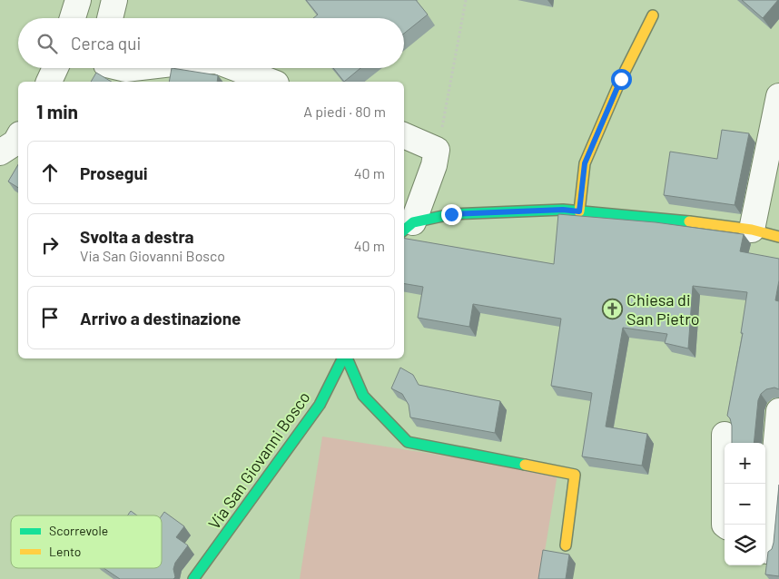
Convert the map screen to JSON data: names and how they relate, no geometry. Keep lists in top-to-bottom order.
{
  "streets": {
    "street": ["Via San Giovanni Bosco"]
  },
  "places": {
    "church": ["Chiesa di San Pietro"]
  },
  "legend": ["Scorrevole", "Lento"],
  "page": {
    "search": "Cerca qui",
    "heading": ["1 min", "A piedi · 80 m"],
    "list": [
      ["Prosegui", "40 m"],
      ["Svolta a destra", "Via San Giovanni Bosco", "40 m"],
      "Arrivo a destinazione"
    ],
    "map_buttons": ["+", "−"]
  }
}
